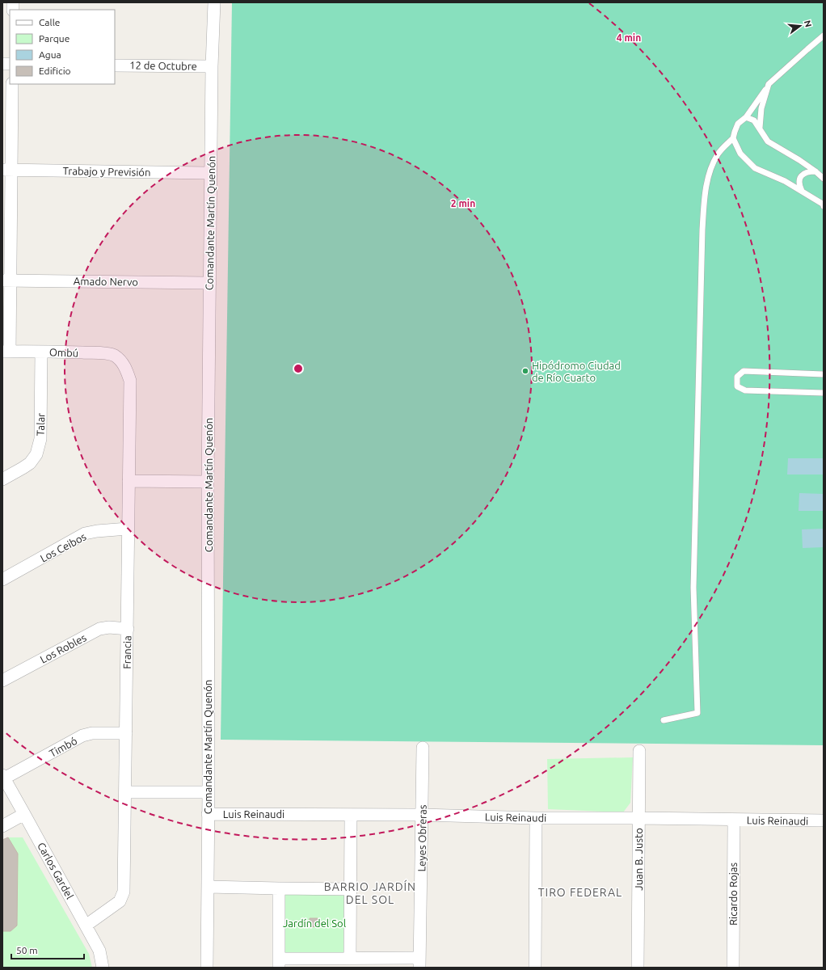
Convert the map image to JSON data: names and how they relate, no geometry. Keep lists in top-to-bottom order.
{
  "streets": {
    "street": [
      "12 de Octubre",
      "Trabajo y Previsión",
      "Comandante Martín Quenón",
      "Amado Nervo",
      "Ombú",
      "Talar",
      "Los Ceibos",
      "Los Robles",
      "Francia",
      "Timbó",
      "Luis Reinaudi",
      "Leyes Obreras",
      "Juan B. Justo",
      "Carlos Gardel",
      "Ricardo Rojas"
    ]
  },
  "crossings": [
    ["12 de Octubre", "Comandante Martín Quenón"],
    ["Trabajo y Previsión", "Comandante Martín Quenón"],
    ["Comandante Martín Quenón", "Amado Nervo"],
    ["Comandante Martín Quenón", "Luis Reinaudi"],
    ["Ombú", "Talar"],
    ["Ombú", "Francia"],
    ["Los Ceibos", "Francia"],
    ["Los Robles", "Francia"],
    ["Francia", "Timbó"],
    ["Francia", "Carlos Gardel"],
    ["Timbó", "Carlos Gardel"],
    ["Luis Reinaudi", "Leyes Obreras"],
    ["Luis Reinaudi", "Juan B. Justo"],
    ["Luis Reinaudi", "Ricardo Rojas"]
  ],
  "districts": ["BARRIO JARDÍN DEL SOL", "TIRO FEDERAL"],
  "parks": ["Jardín del Sol"],
  "places": ["Hipódromo Ciudad de Río Cuarto"],
  "legend": [
    "Calle",
    "Parque",
    "Agua",
    "Edificio"
  ],
  "scale_bar": "50 m",
  "north": "right",
  "rings": ["4 min", "2 min"]
}
